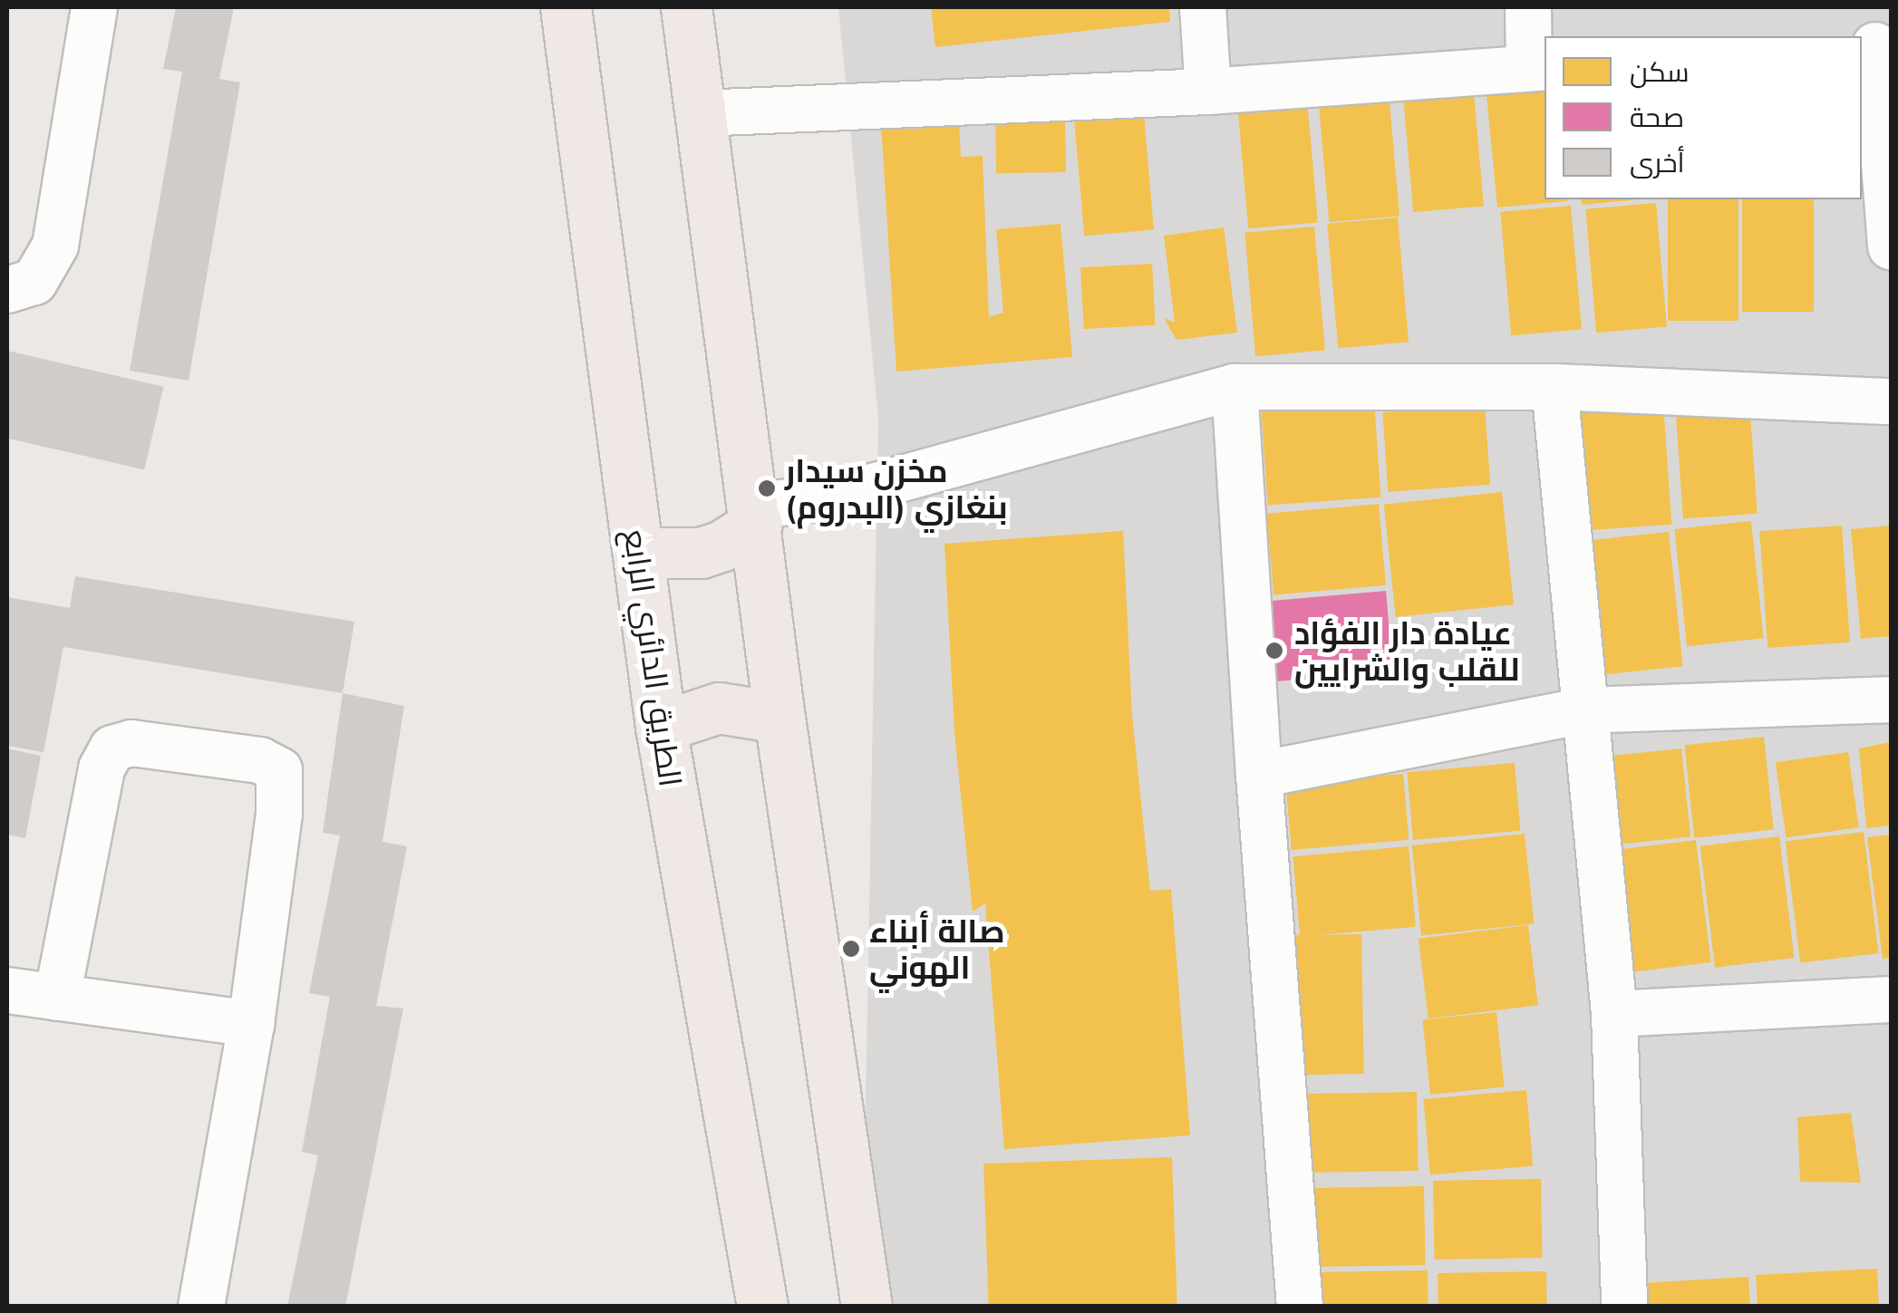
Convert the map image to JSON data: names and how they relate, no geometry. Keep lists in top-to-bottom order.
{
  "streets": {
    "main road": ["الطريق الدائري الرابع"]
  },
  "places": ["مخزن سيدار بنغازي (البدروم)", "عيادة دار الفؤاد للقلب والشرايين", "صالة أبناء الهوني"],
  "legend": ["سكن", "صحة", "أخرى"]
}
